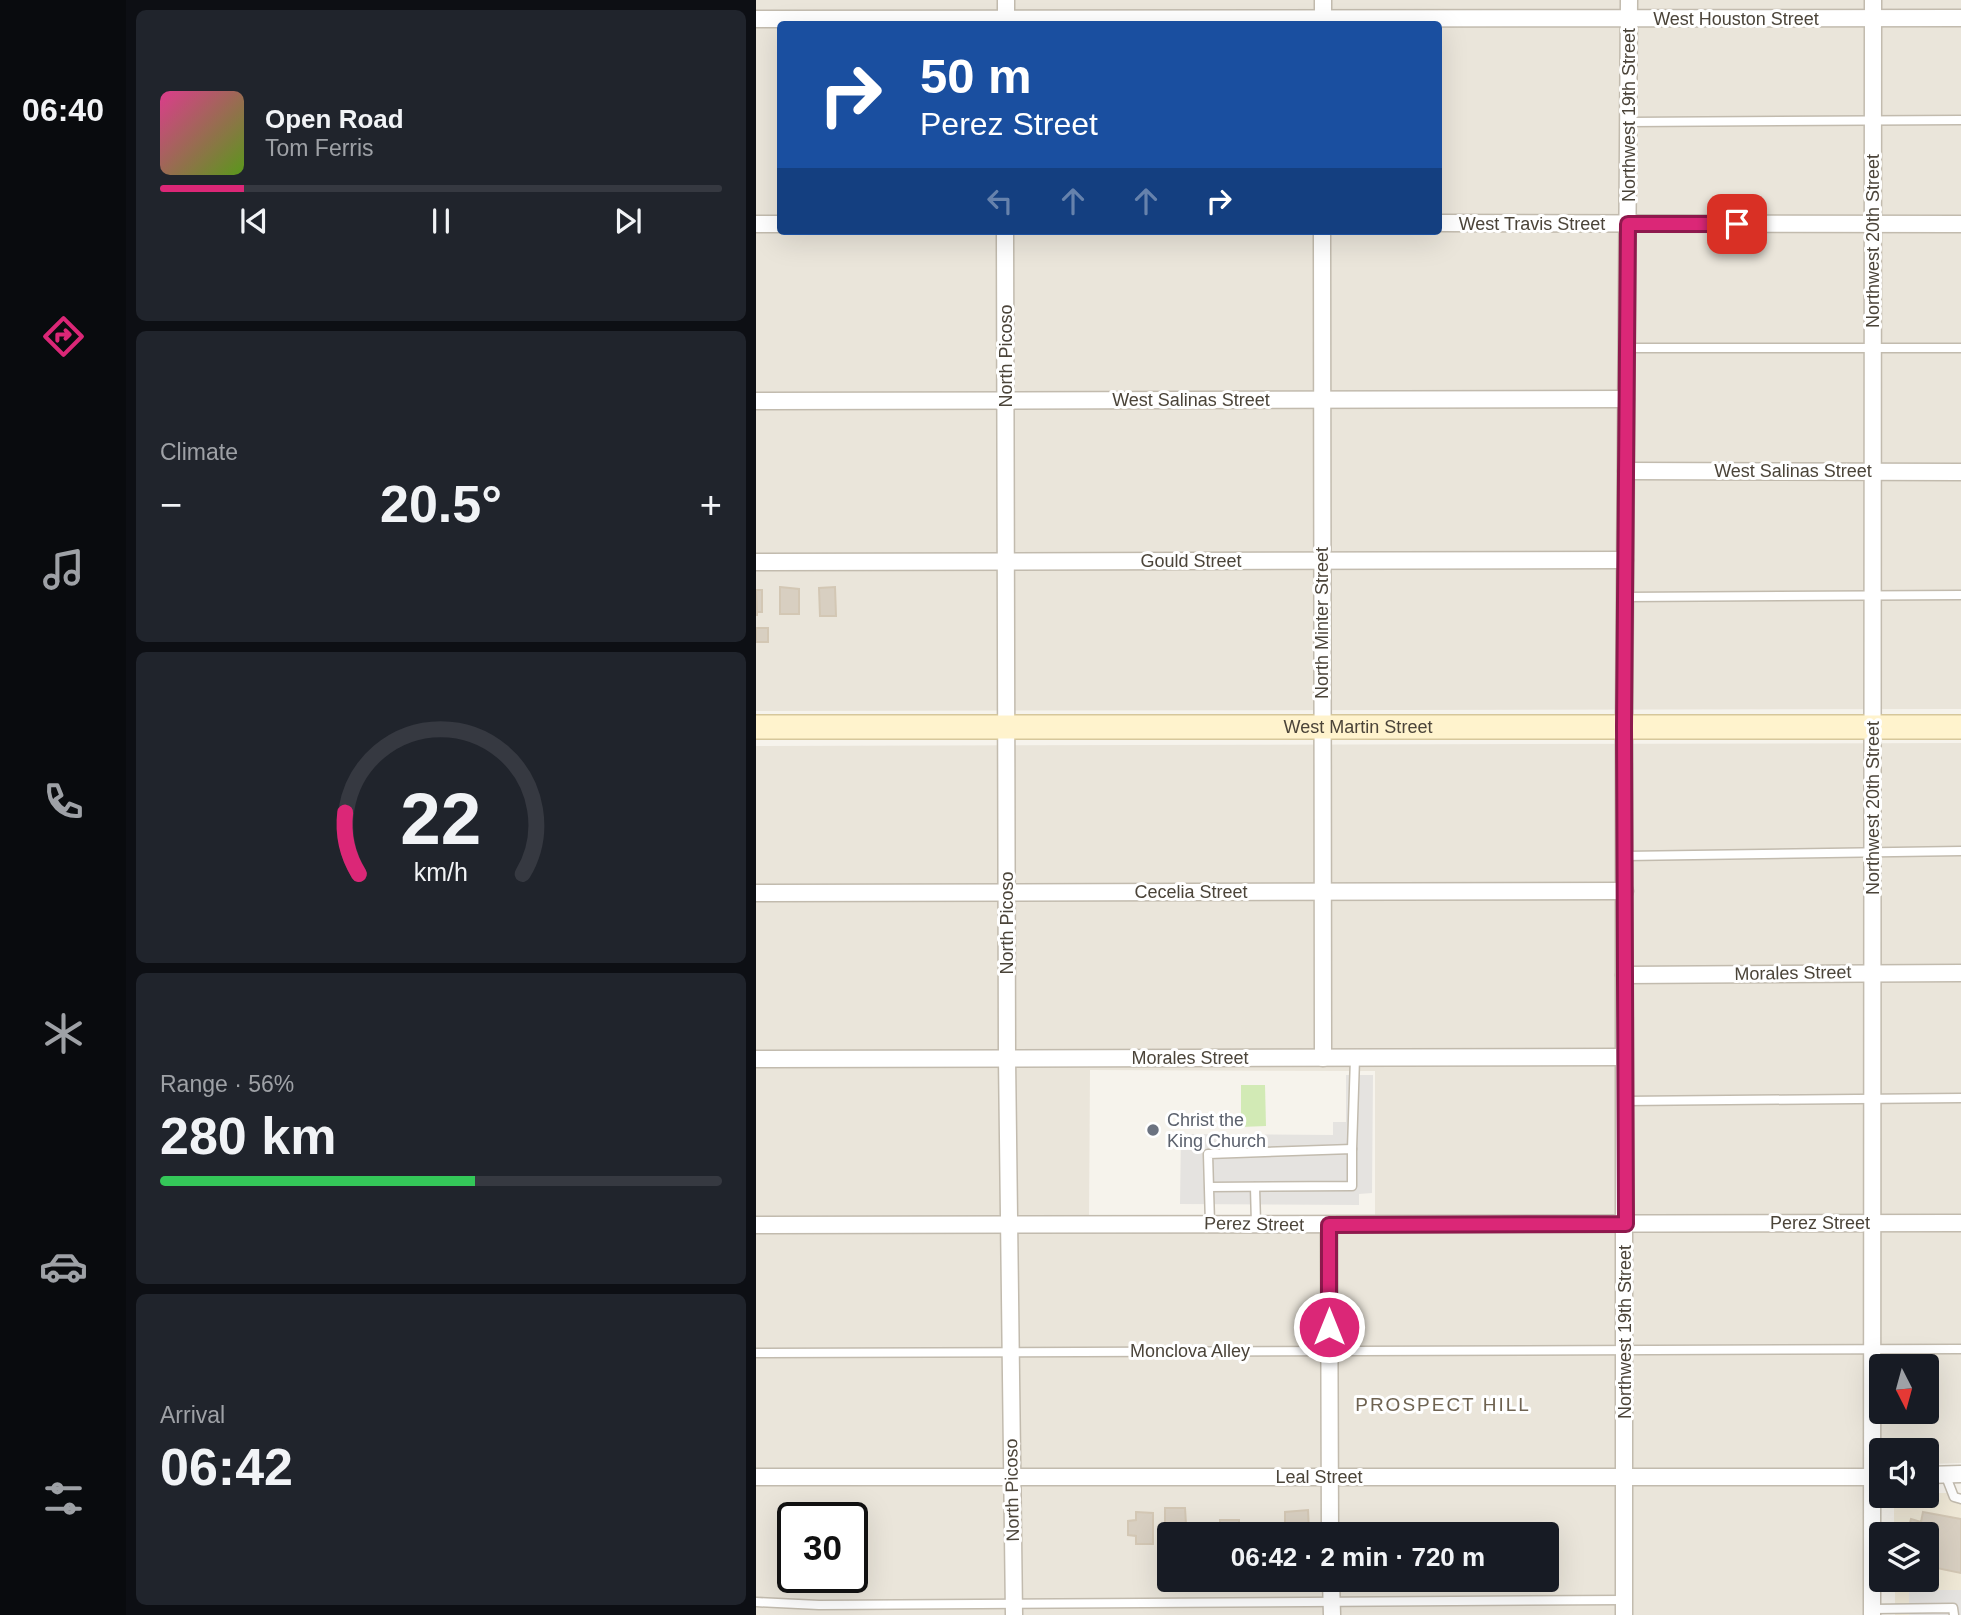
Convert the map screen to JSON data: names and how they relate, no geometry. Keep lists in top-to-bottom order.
{
  "streets": {
    "main road": ["West Martin Street"],
    "street": [
      "West Houston Street",
      "Northwest 19th Street",
      "West Travis Street",
      "Northwest 20th Street",
      "North Picoso",
      "West Salinas Street",
      "Gould Street",
      "North Minter Street",
      "Cecelia Street",
      "Morales Street",
      "Perez Street",
      "Leal Street"
    ],
    "lane": ["Monclova Alley"]
  },
  "crossings": [
    ["West Houston Street", "Northwest 19th Street"],
    ["West Houston Street", "Northwest 20th Street"],
    ["Northwest 19th Street", "West Travis Street"],
    ["Northwest 19th Street", "West Salinas Street"],
    ["Northwest 19th Street", "Gould Street"],
    ["Northwest 19th Street", "West Martin Street"],
    ["Northwest 19th Street", "Cecelia Street"],
    ["Northwest 19th Street", "Morales Street"],
    ["Northwest 19th Street", "Perez Street"],
    ["Northwest 19th Street", "Monclova Alley"],
    ["Northwest 19th Street", "Leal Street"],
    ["West Travis Street", "Northwest 20th Street"],
    ["Northwest 20th Street", "West Salinas Street"],
    ["Northwest 20th Street", "West Martin Street"],
    ["Northwest 20th Street", "Morales Street"],
    ["Northwest 20th Street", "Perez Street"],
    ["Northwest 20th Street", "Monclova Alley"],
    ["North Picoso", "West Salinas Street"],
    ["North Picoso", "Gould Street"],
    ["North Picoso", "West Martin Street"],
    ["North Picoso", "Cecelia Street"],
    ["North Picoso", "Morales Street"],
    ["North Picoso", "Perez Street"],
    ["North Picoso", "Monclova Alley"],
    ["North Picoso", "Leal Street"],
    ["West Salinas Street", "North Minter Street"],
    ["Gould Street", "North Minter Street"],
    ["North Minter Street", "West Martin Street"],
    ["North Minter Street", "Cecelia Street"],
    ["North Minter Street", "Morales Street"]
  ],
  "districts": ["PROSPECT HILL"],
  "places": ["Christ the King Church"],
  "north": "bottom",
  "page": {
    "tabs": "06:40",
    "turn": ["50 m", "Perez Street"],
    "song": ["Open Road", "Tom Ferris"],
    "tile": [
      "Climate",
      ["Range · 56%", "280 km"],
      ["Arrival", "06:42"]
    ],
    "heat": ["−", "20.5°", "+"],
    "limit": "30",
    "trip": "06:42 · 2 min · 720 m",
    "gauge": ["22", "km/h"]
  }
}
